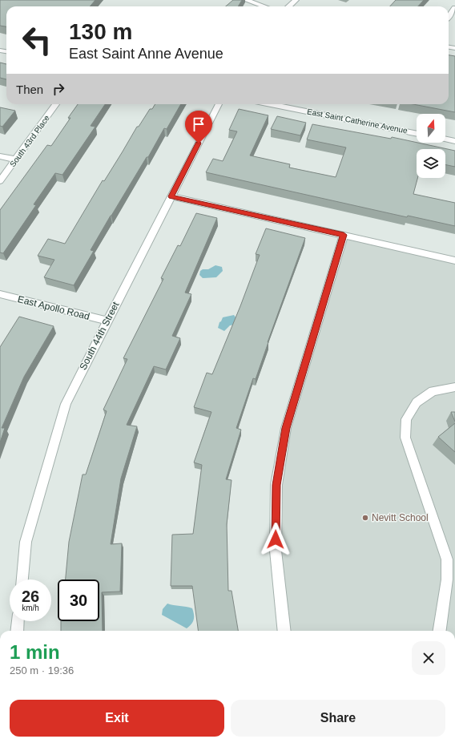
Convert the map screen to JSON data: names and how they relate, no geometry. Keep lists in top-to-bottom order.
{
  "streets": {
    "street": [
      "East Saint Catherine Avenue",
      "South 43rd Place",
      "East Apollo Road",
      "South 44th Street"
    ]
  },
  "crossings": [
    ["East Apollo Road", "South 44th Street"]
  ],
  "places": ["Nevitt School"],
  "north": "top",
  "page": {
    "turn": ["130 m", "East Saint Anne Avenue"],
    "then": "Then",
    "speed": "26 km/h",
    "limit": "30",
    "heading": ["1 min", "250 m · 19:36"],
    "buttons": ["Exit", "Share"]
  }
}
